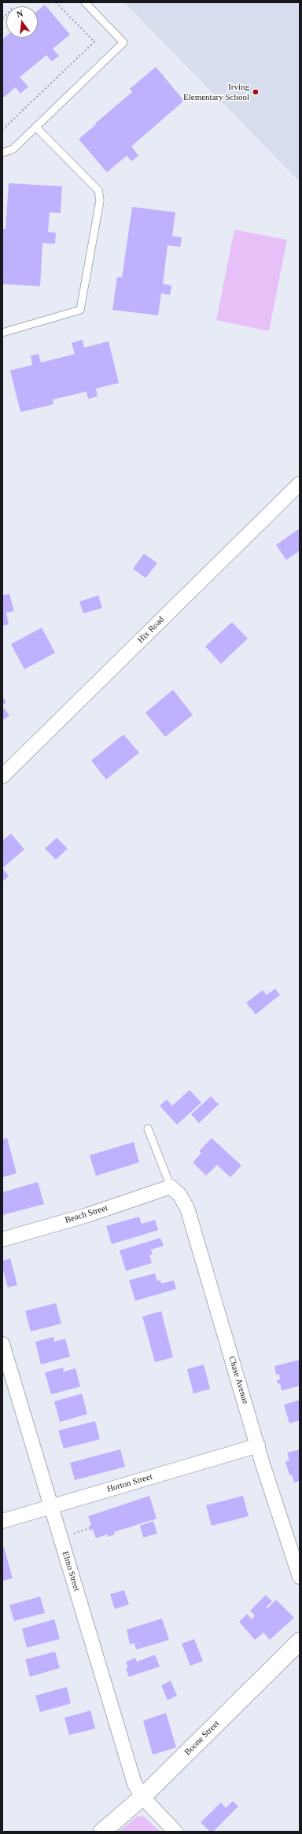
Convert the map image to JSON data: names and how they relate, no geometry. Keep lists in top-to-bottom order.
{
  "streets": {
    "street": [
      "Hix Road",
      "Beach Street",
      "Chase Avenue",
      "Horton Street",
      "Elmo Street",
      "Boone Street"
    ]
  },
  "crossings": [
    ["Beach Street", "Chase Avenue"],
    ["Chase Avenue", "Horton Street"],
    ["Horton Street", "Elmo Street"],
    ["Elmo Street", "Boone Street"]
  ],
  "places": ["Irving Elementary School"],
  "north": "top"
}
